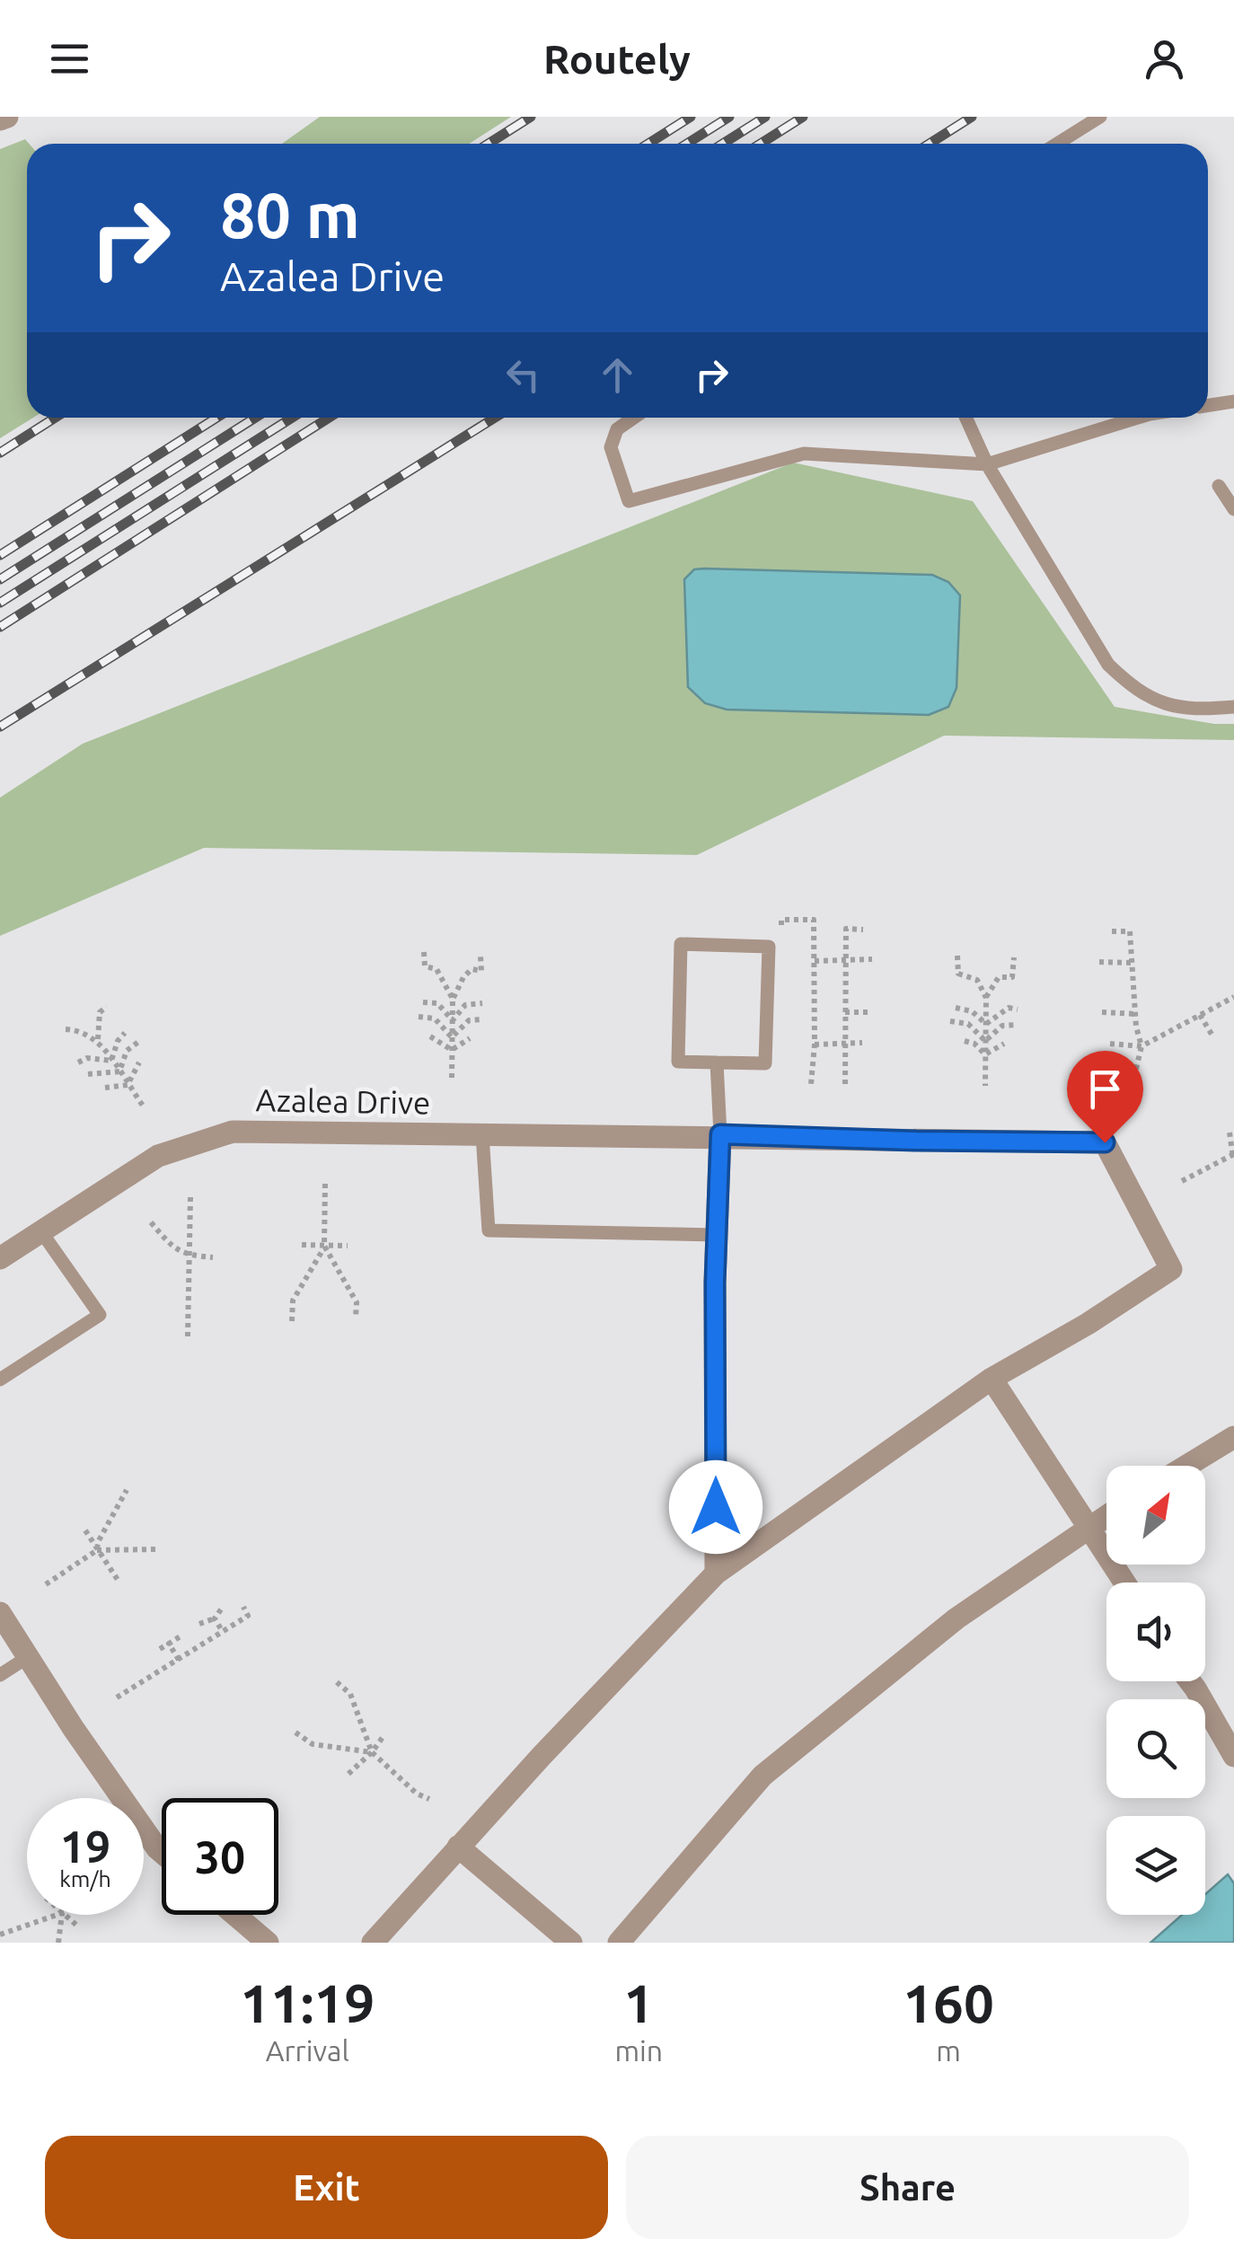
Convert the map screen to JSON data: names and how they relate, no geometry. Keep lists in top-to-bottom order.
{
  "streets": {
    "street": ["Azalea Drive"]
  },
  "north": "top right",
  "page": {
    "header": "Routely",
    "turn": ["80 m", "Azalea Drive"],
    "speed": "19 km/h",
    "limit": "30",
    "eta": [
      "11:19",
      "Arrival",
      "1",
      "min",
      "160",
      "m"
    ],
    "buttons": ["Exit", "Share"]
  }
}
